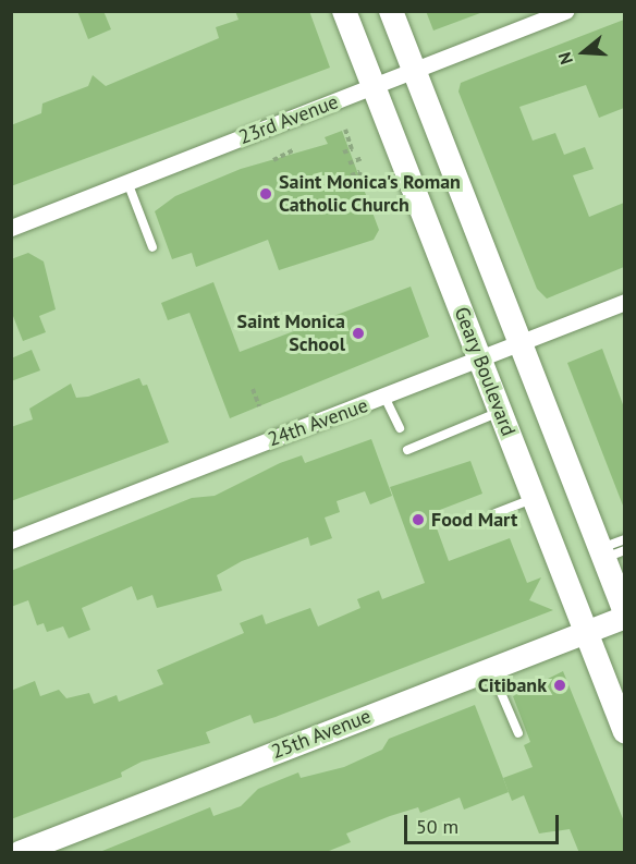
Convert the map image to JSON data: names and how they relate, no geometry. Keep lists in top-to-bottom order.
{
  "streets": {
    "main road": ["Geary Boulevard", "25th Avenue"],
    "street": ["23rd Avenue", "24th Avenue"]
  },
  "crossings": [
    ["23rd Avenue", "Geary Boulevard"],
    ["Geary Boulevard", "24th Avenue"],
    ["Geary Boulevard", "25th Avenue"]
  ],
  "places": [
    "Saint Monica's Roman Catholic Church",
    "Saint Monica School",
    "Food Mart",
    "Citibank"
  ],
  "scale_bar": "50 m",
  "north": "left"
}
